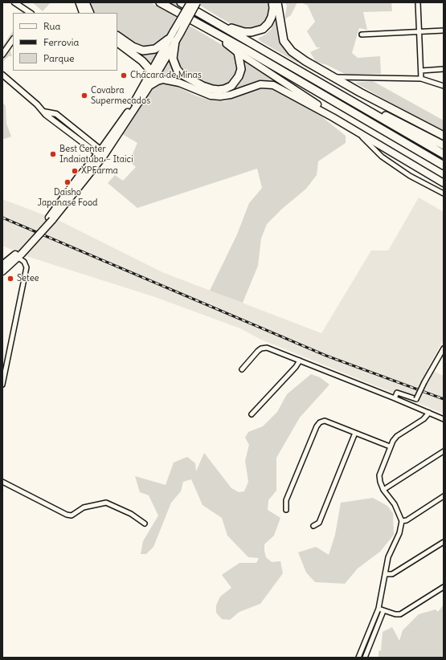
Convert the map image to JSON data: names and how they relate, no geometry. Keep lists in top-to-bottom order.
{
  "places": [
    "Chácara de Minas",
    "Covabra Supermecados",
    "Best Center Indaiatuba – Itaici",
    "XPFarma",
    "Daisho Japanase Food",
    "Setee"
  ],
  "legend": ["Rua", "Ferrovia", "Parque"]
}
